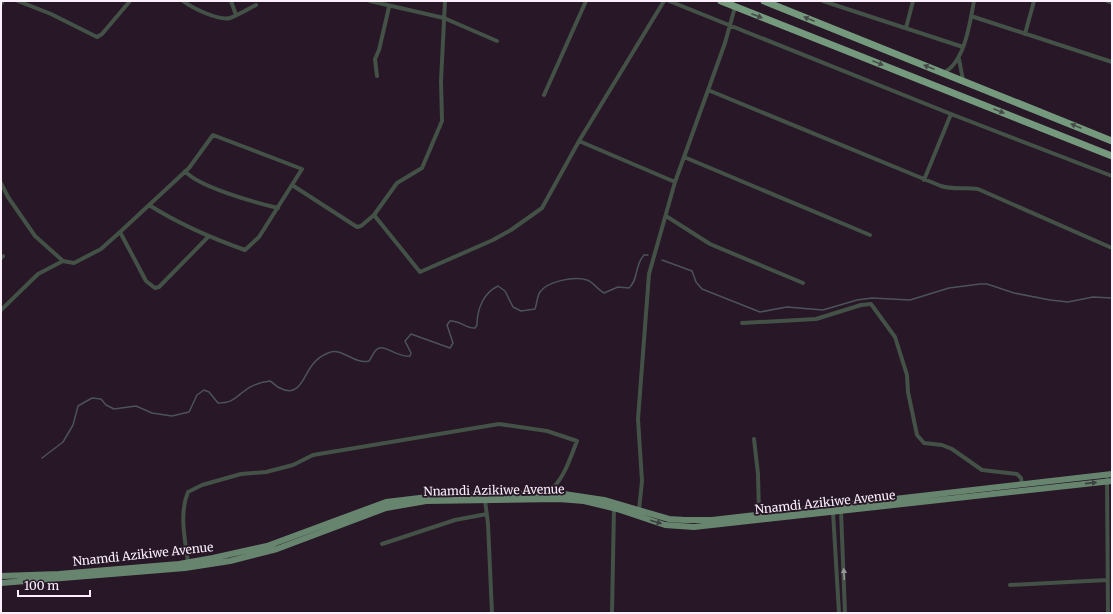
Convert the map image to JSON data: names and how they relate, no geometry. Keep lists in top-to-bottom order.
{
  "streets": {
    "main road": ["Nnamdi Azikiwe Avenue"]
  },
  "scale_bar": "100 m"
}
